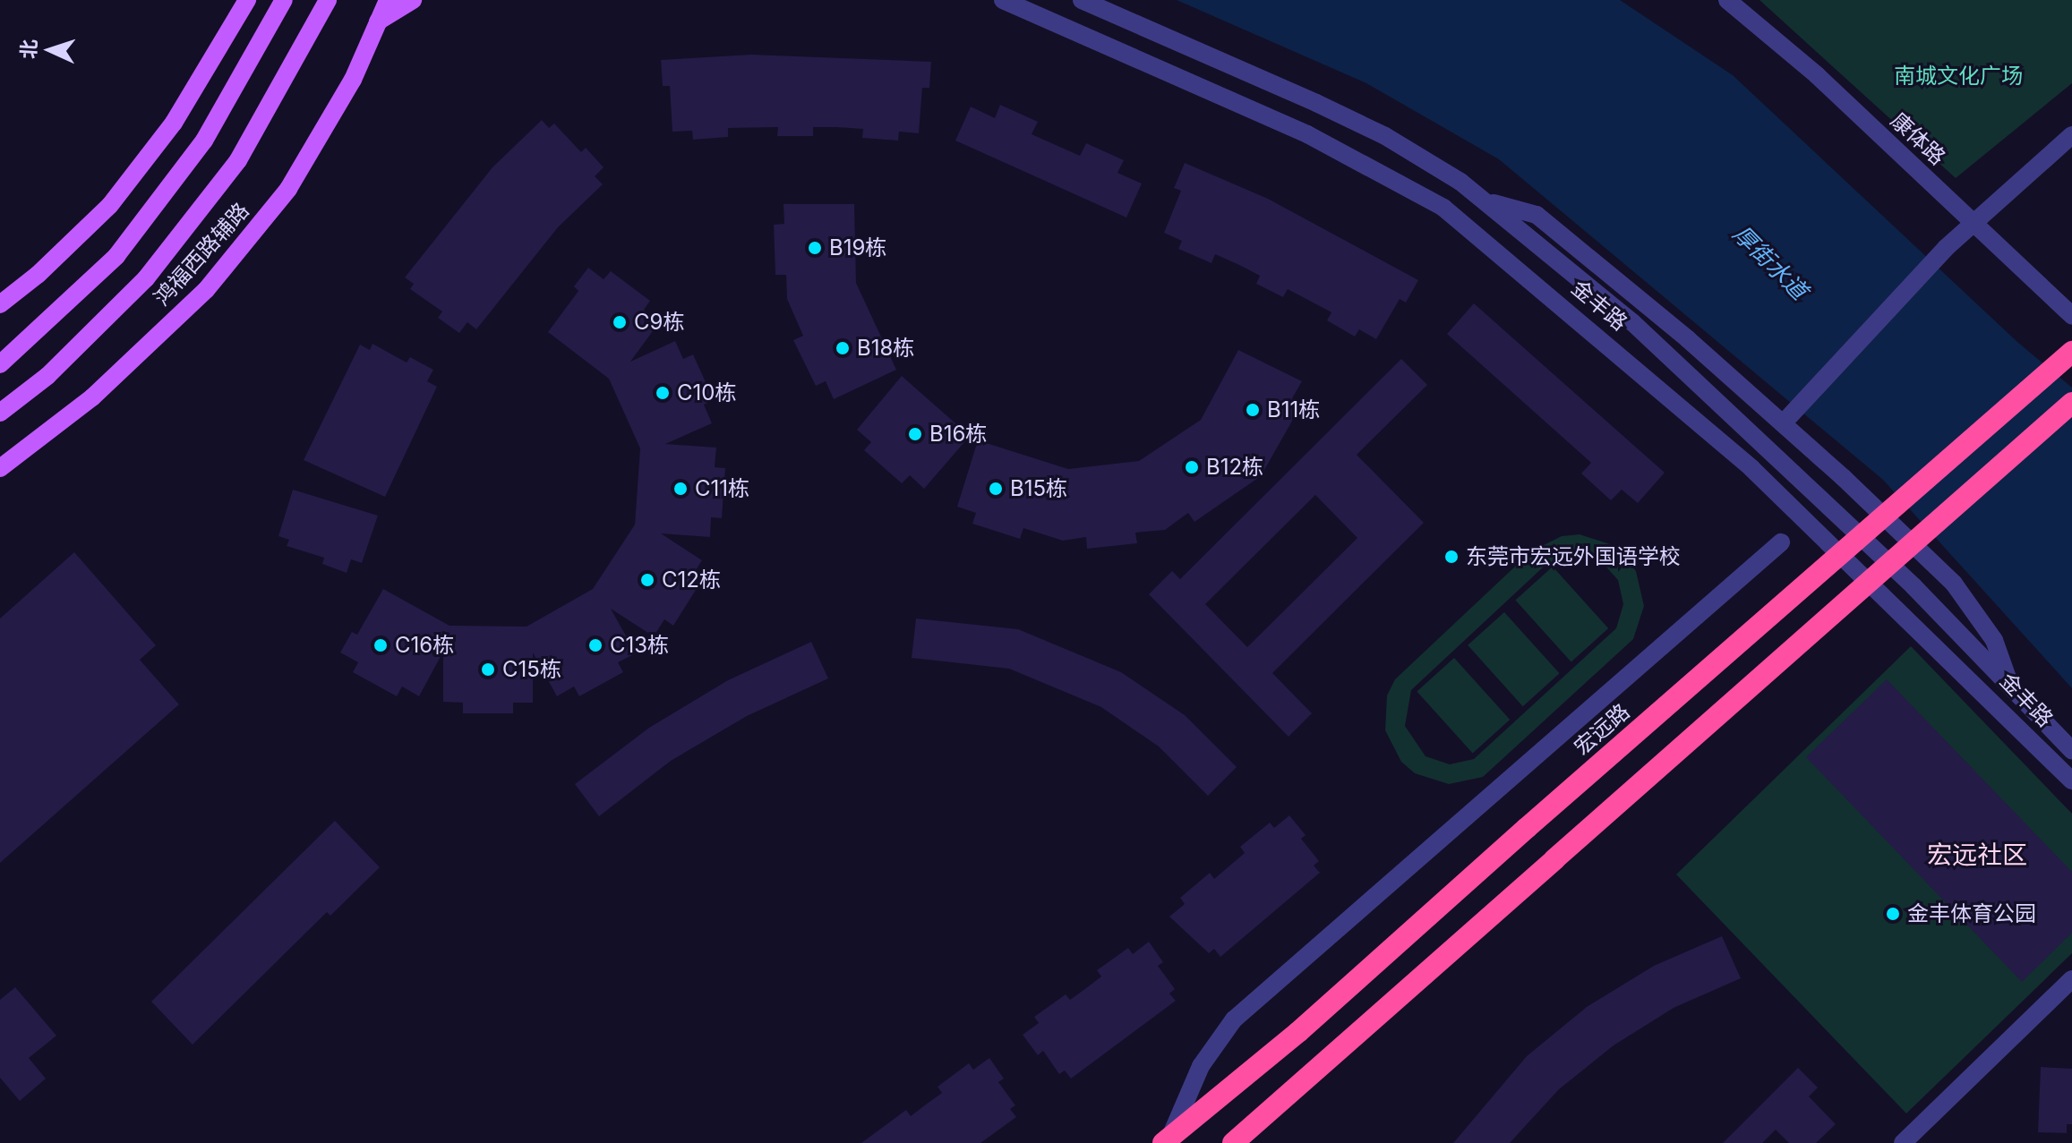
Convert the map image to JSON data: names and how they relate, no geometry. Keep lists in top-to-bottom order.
{
  "streets": {
    "highway": ["宏远路"],
    "main road": ["鸿福西路辅路"],
    "street": ["康体路", "金丰路"]
  },
  "districts": ["宏远社区"],
  "water": ["厚街水道"],
  "parks": ["南城文化广场"],
  "places": [
    "B19栋",
    "C9栋",
    "B18栋",
    "C10栋",
    "B11栋",
    "B16栋",
    "B12栋",
    "C11栋",
    "B15栋",
    "东莞市宏远外国语学校",
    "C12栋",
    "C16栋",
    "C13栋",
    "C15栋",
    "金丰体育公园"
  ],
  "north": "left"
}
